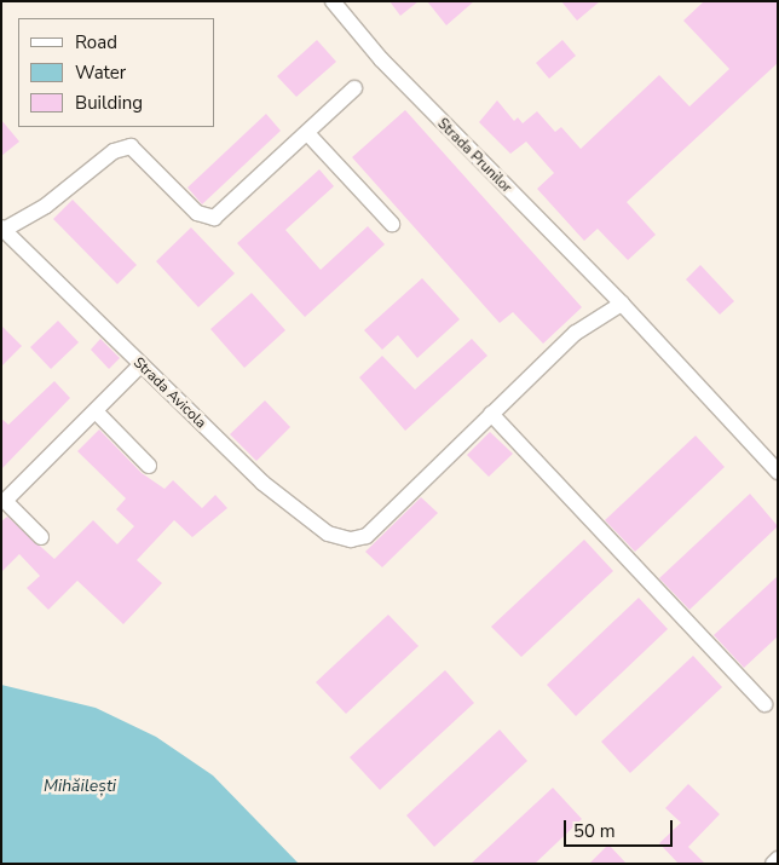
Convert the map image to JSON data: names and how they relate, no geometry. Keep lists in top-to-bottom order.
{
  "streets": {
    "street": ["Strada Prunilor", "Strada Avicola"]
  },
  "water": ["Mihăilești"],
  "legend": ["Road", "Water", "Building"],
  "scale_bar": "50 m"
}
